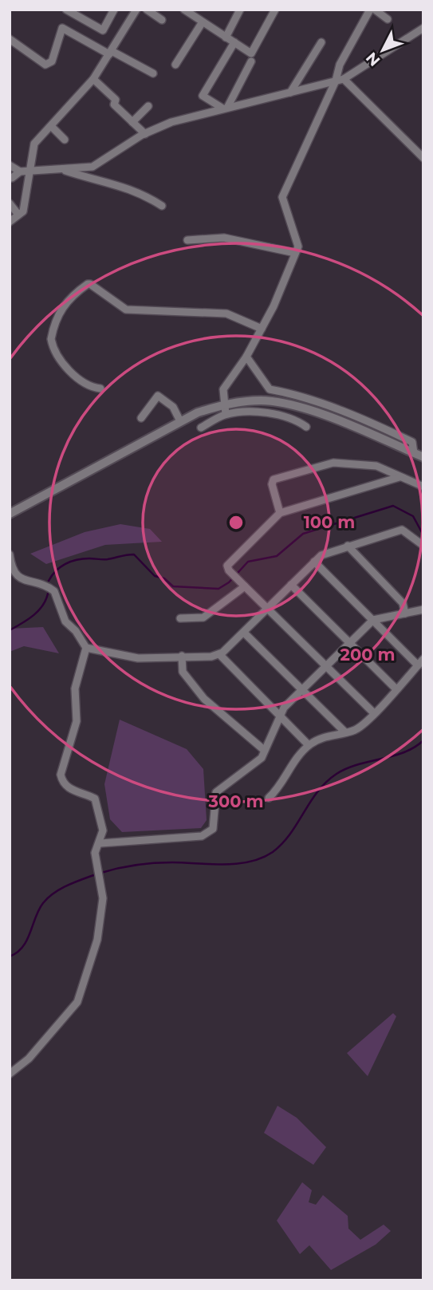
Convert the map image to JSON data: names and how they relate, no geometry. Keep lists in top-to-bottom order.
{
  "north": "bottom left",
  "rings": ["100 m", "200 m", "300 m"]
}
